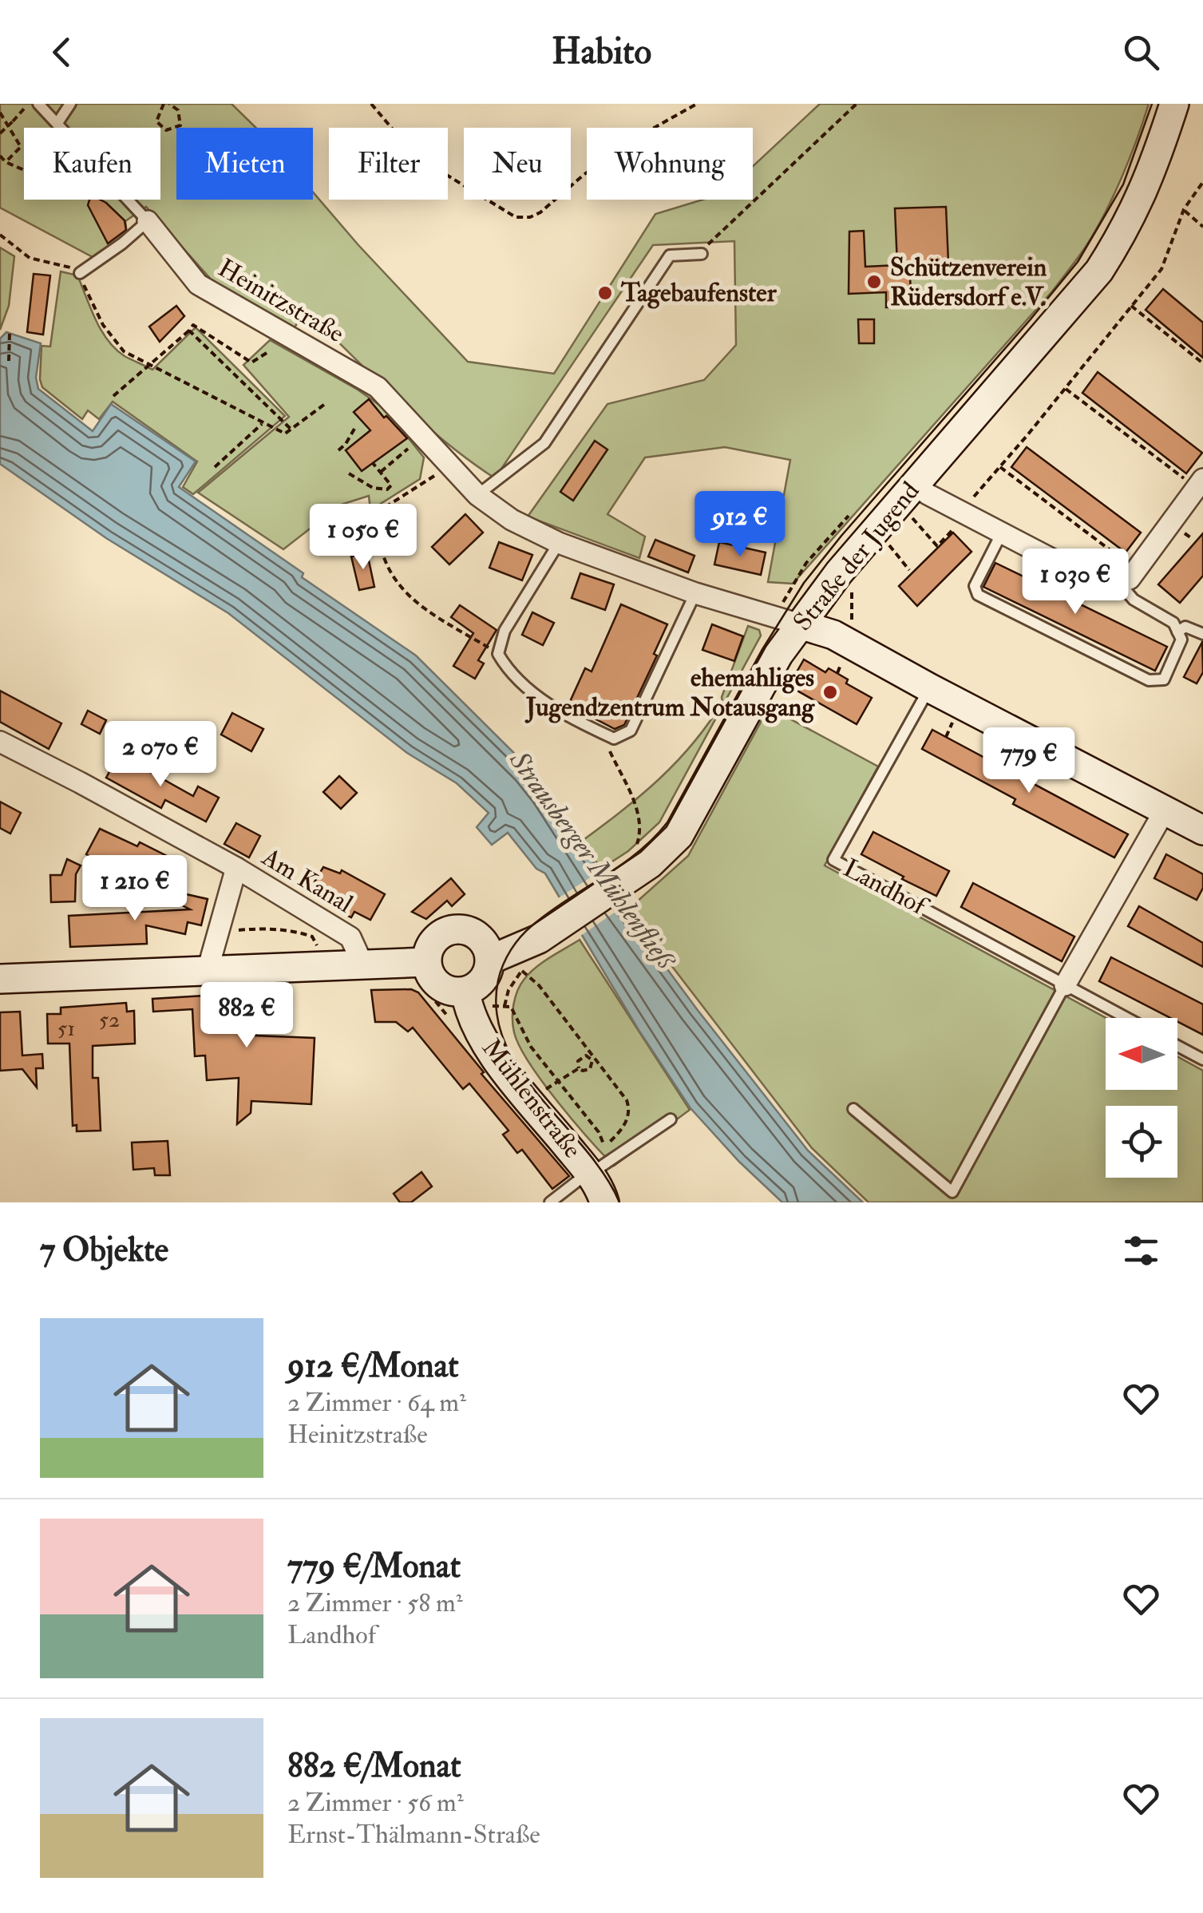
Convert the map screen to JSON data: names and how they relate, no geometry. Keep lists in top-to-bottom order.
{
  "streets": {
    "main road": ["Straße der Jugend", "Mühlenstraße"],
    "street": ["Heinitzstraße", "Am Kanal"],
    "lane": ["Landhof"]
  },
  "crossings": [
    ["Heinitzstraße", "Straße der Jugend"],
    ["Straße der Jugend", "Mühlenstraße"]
  ],
  "water": ["Strausberger Mühlenfließ"],
  "places": ["Schützenverein Rüdersdorf e.V.", "Tagebaufenster", "ehemahliges Jugendzentrum Notausgang"],
  "house_numbers": ["52", "51"],
  "north": "left",
  "page": {
    "header": "Habito",
    "chip": [
      "Kaufen",
      "Mieten",
      "Filter",
      "Neu",
      "Wohnung"
    ],
    "price": [
      "912 €",
      "1 050 €",
      "1 030 €",
      "2 070 €",
      "779 €",
      "1 210 €",
      "882 €"
    ],
    "heading": "7 Objekte",
    "list": [
      {
        "name": "912 €/Monat",
        "note": "2 Zimmer · 64 m² · Heinitzstraße"
      },
      {
        "name": "779 €/Monat",
        "note": "2 Zimmer · 58 m² · Landhof"
      },
      {
        "name": "882 €/Monat",
        "note": "2 Zimmer · 56 m² · Ernst-Thälmann-Straße"
      }
    ]
  }
}
